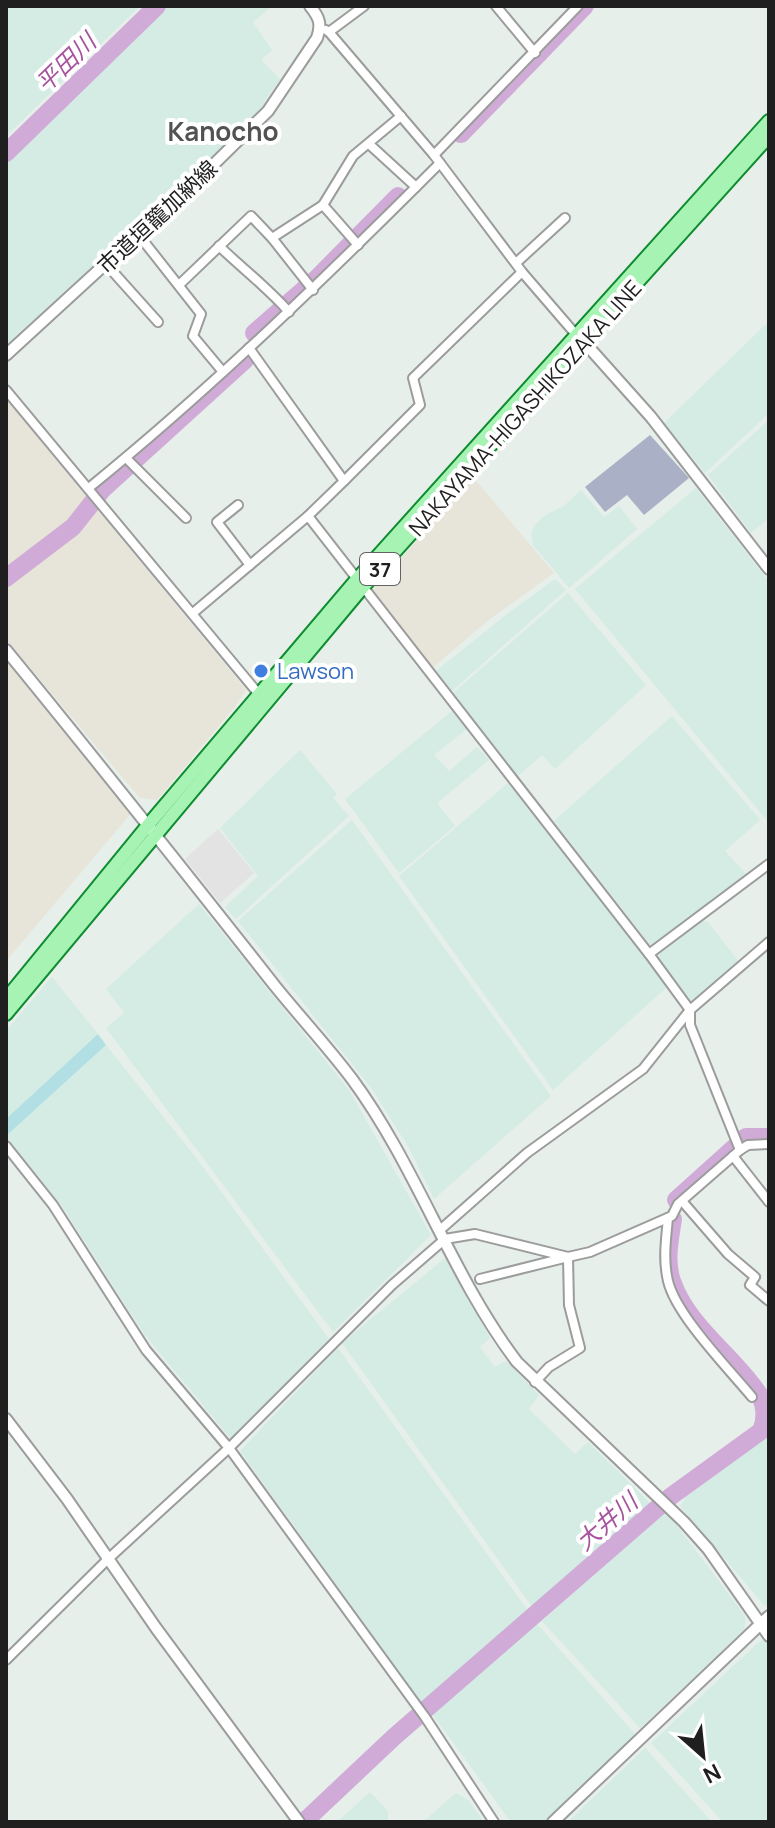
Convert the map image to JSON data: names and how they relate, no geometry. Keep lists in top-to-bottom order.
{
  "streets": {
    "main road": ["NAKAYAMA-HIGASHIKOZAKA LINE", "37"],
    "street": ["市道垣籠加納線"]
  },
  "districts": ["Kanocho"],
  "water": ["平田川", "大井川"],
  "places": ["Lawson"],
  "north": "bottom right"
}
